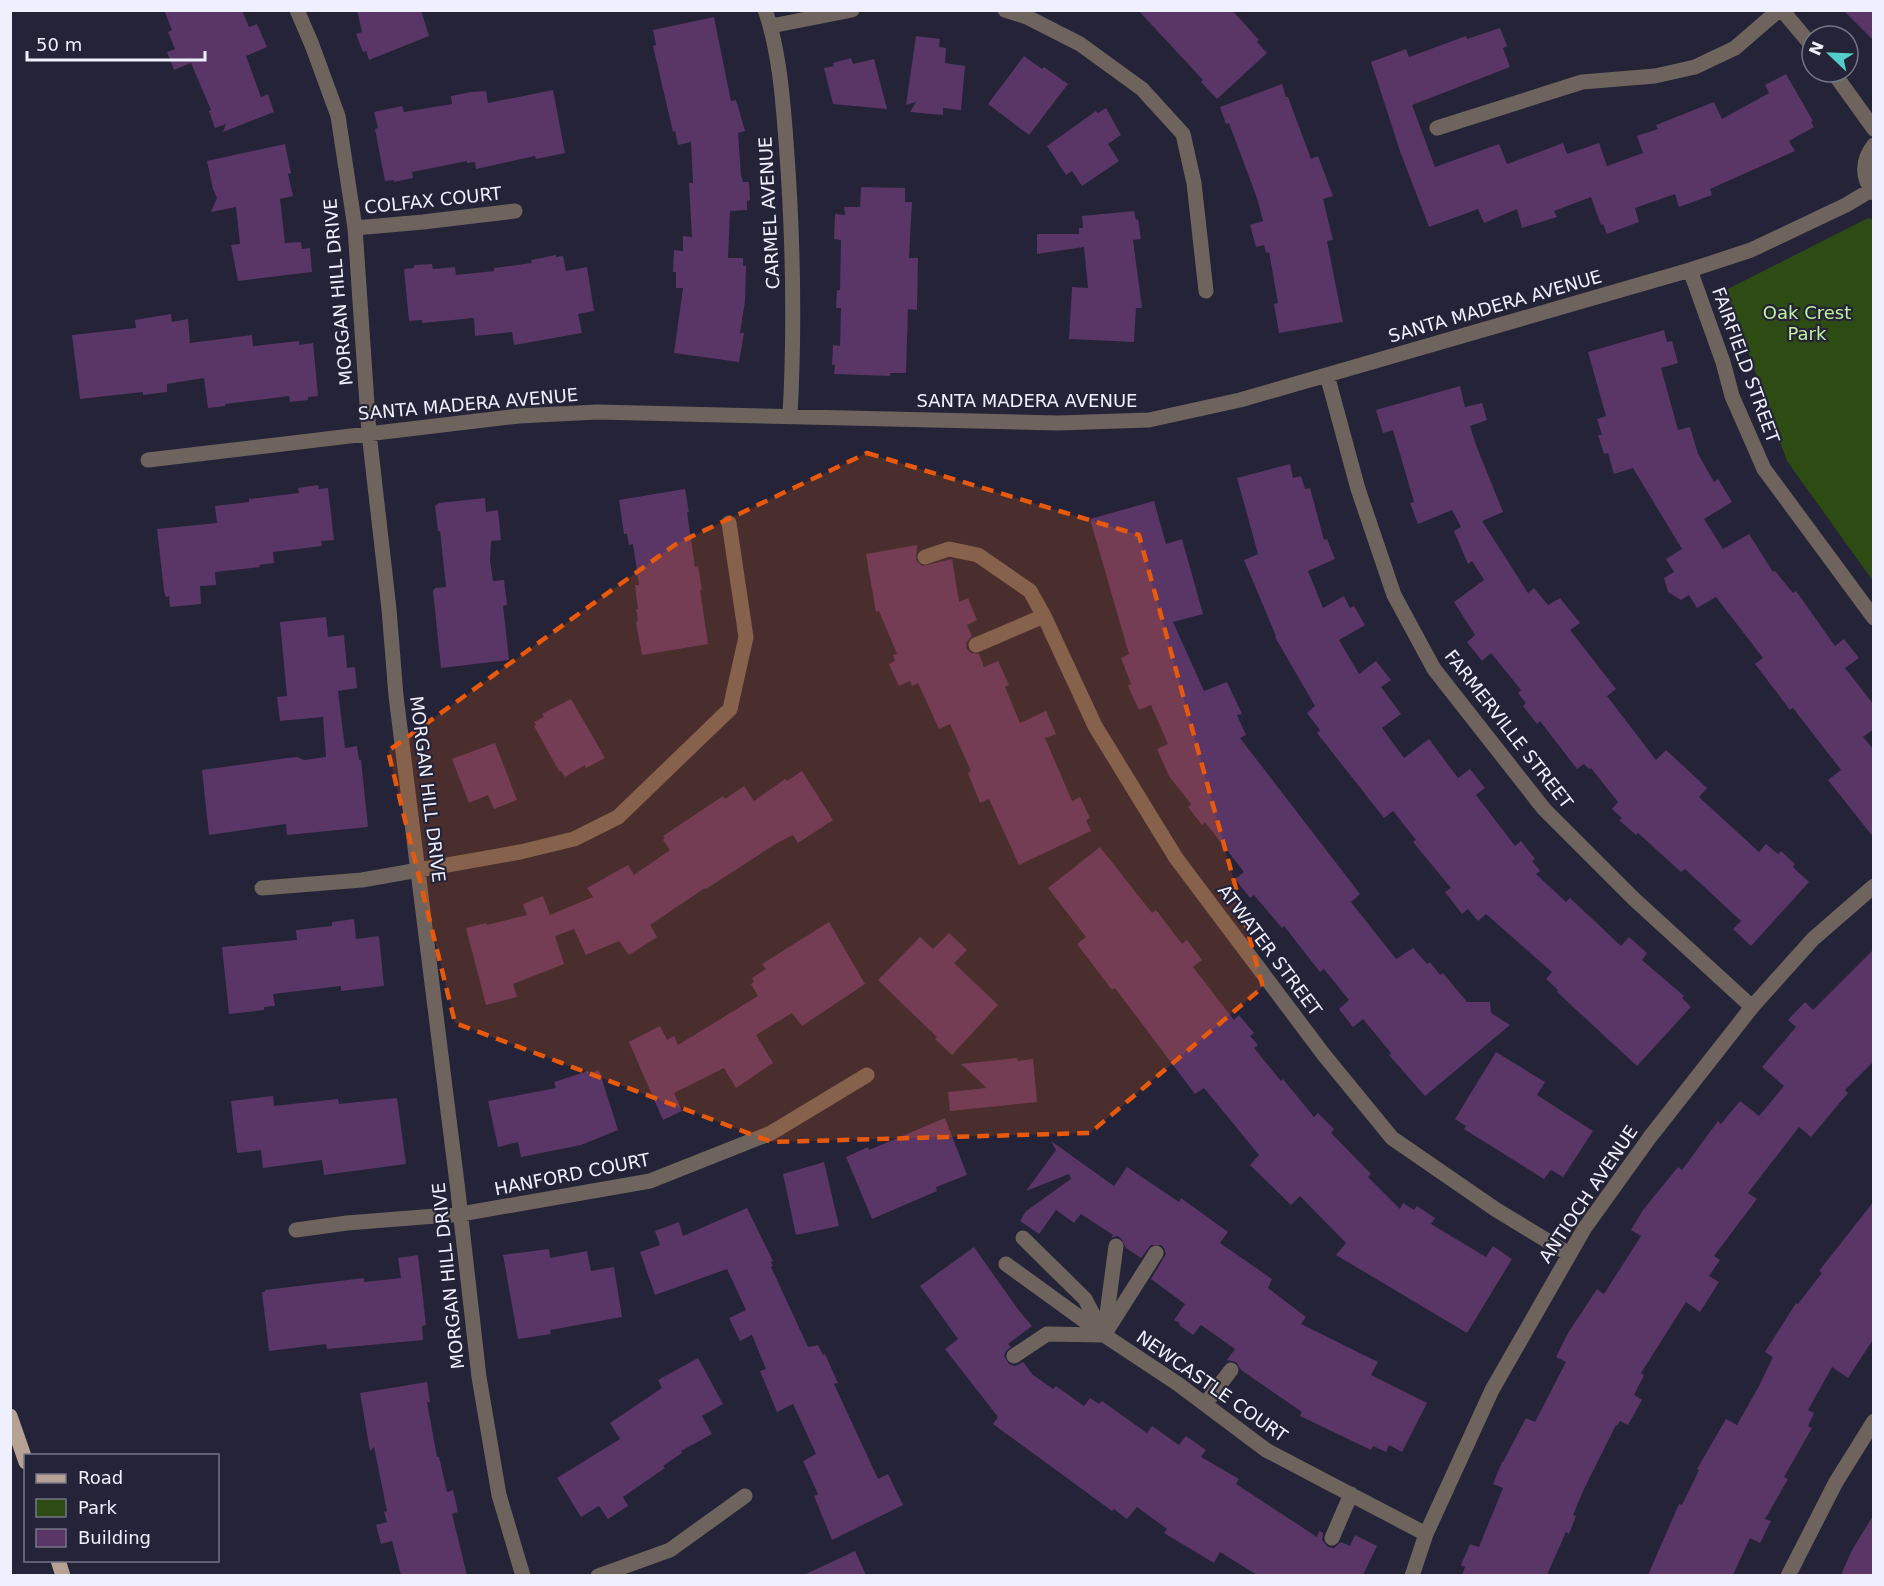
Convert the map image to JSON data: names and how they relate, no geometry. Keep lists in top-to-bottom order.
{
  "streets": {
    "street": [
      "COLFAX COURT",
      "CARMEL AVENUE",
      "MORGAN HILL DRIVE",
      "SANTA MADERA AVENUE",
      "FAIRFIELD STREET",
      "FARMERVILLE STREET",
      "ATWATER STREET",
      "HANFORD COURT",
      "ANTIOCH AVENUE",
      "NEWCASTLE COURT"
    ]
  },
  "crossings": [
    ["COLFAX COURT", "MORGAN HILL DRIVE"],
    ["CARMEL AVENUE", "SANTA MADERA AVENUE"],
    ["MORGAN HILL DRIVE", "SANTA MADERA AVENUE"],
    ["MORGAN HILL DRIVE", "HANFORD COURT"],
    ["SANTA MADERA AVENUE", "FAIRFIELD STREET"],
    ["SANTA MADERA AVENUE", "FARMERVILLE STREET"],
    ["FARMERVILLE STREET", "ANTIOCH AVENUE"],
    ["ATWATER STREET", "ANTIOCH AVENUE"],
    ["ANTIOCH AVENUE", "NEWCASTLE COURT"]
  ],
  "parks": ["Oak Crest Park"],
  "legend": ["Road", "Park", "Building"],
  "scale_bar": "50 m",
  "north": "top left"
}
